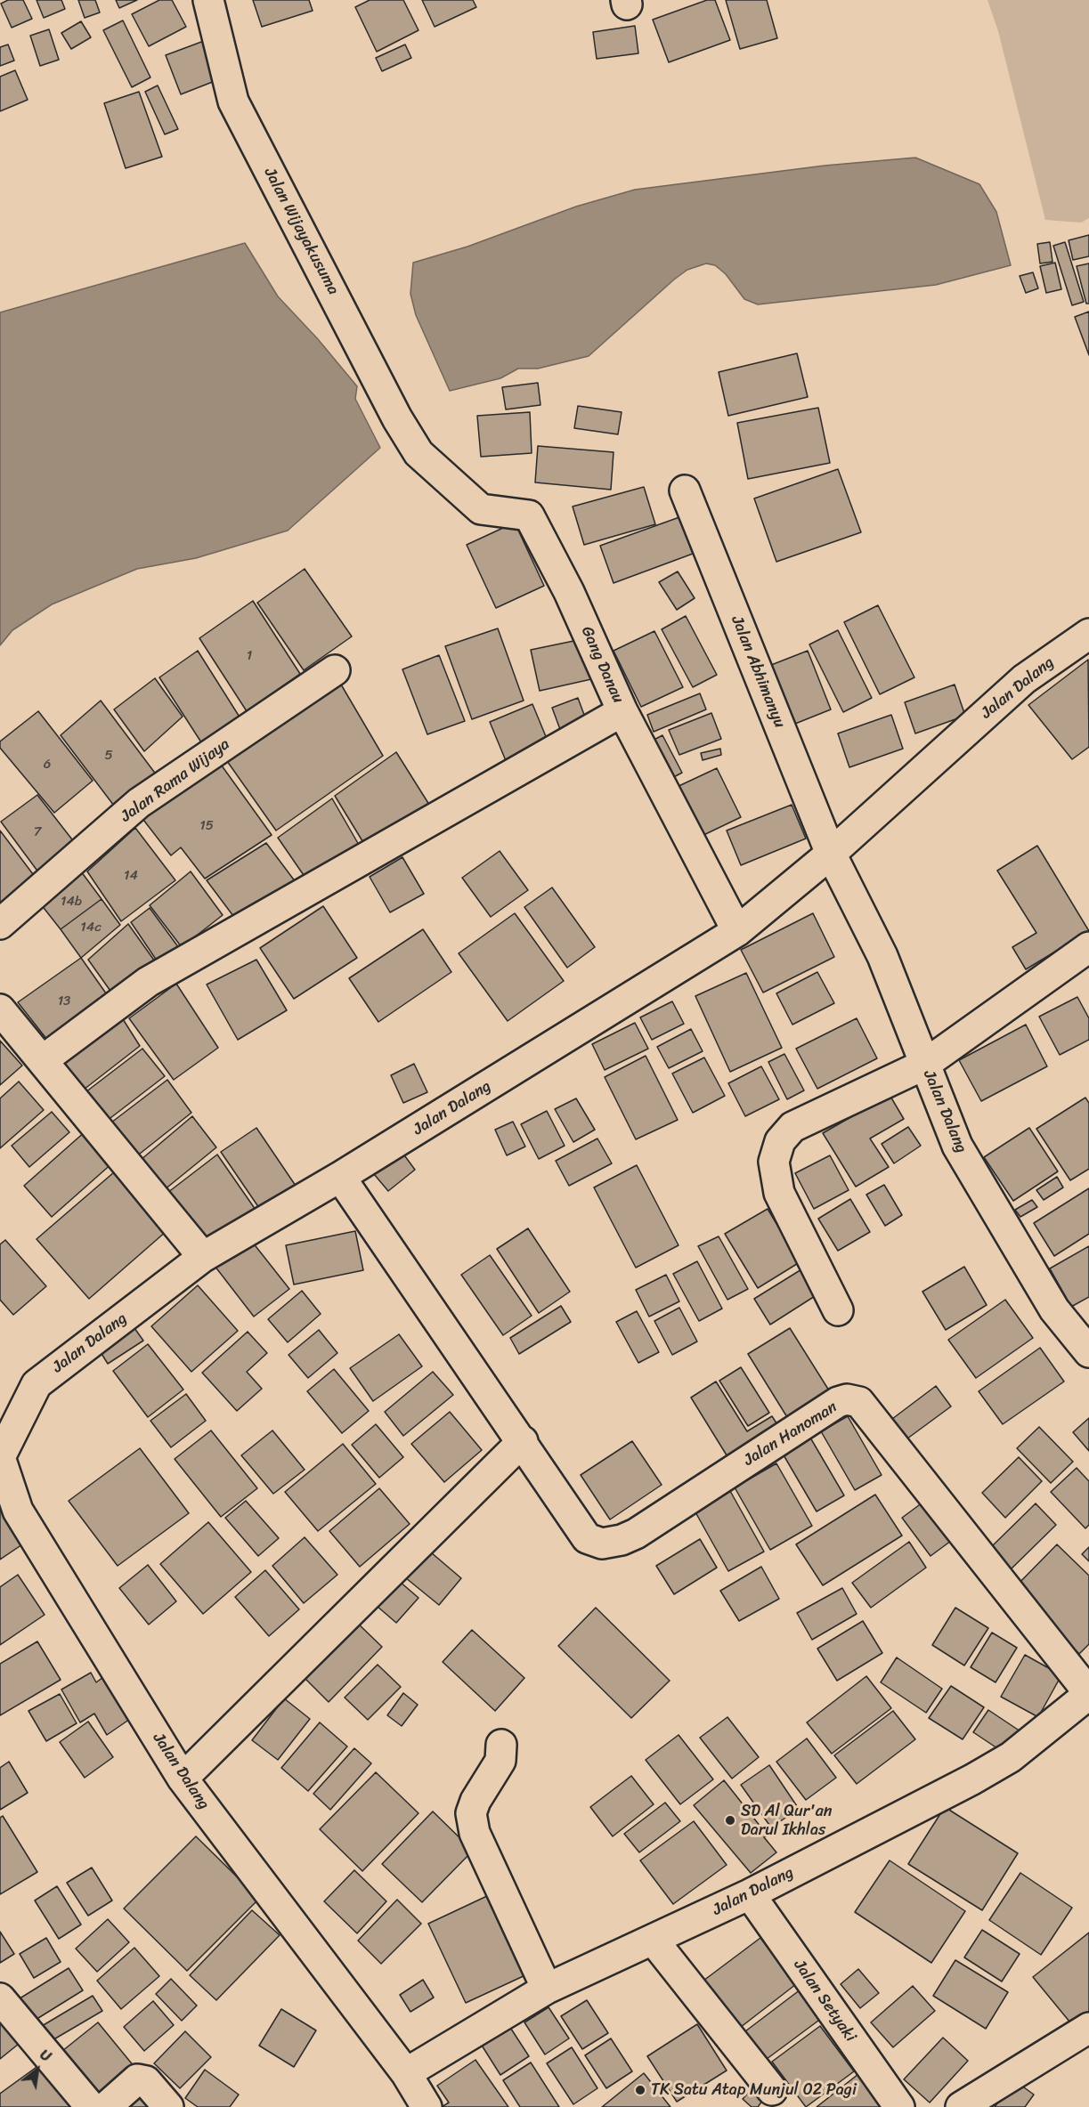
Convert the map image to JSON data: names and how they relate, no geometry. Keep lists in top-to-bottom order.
{
  "streets": {
    "street": [
      "Jalan Wijayakusuma",
      "Gang Danau",
      "Jalan Abhimanyu",
      "Jalan Dalang",
      "Jalan Rama Wijaya",
      "Jalan Hanoman",
      "Jalan Setyaki"
    ]
  },
  "crossings": [
    ["Jalan Wijayakusuma", "Gang Danau"],
    ["Gang Danau", "Jalan Dalang"],
    ["Jalan Abhimanyu", "Jalan Dalang"],
    ["Jalan Dalang", "Jalan Hanoman"],
    ["Jalan Dalang", "Jalan Setyaki"]
  ],
  "places": ["SD Al Qur'an Darul Ikhlas", "TK Satu Atap Munjul 02 Pagi"],
  "house_numbers": [
    "1",
    "5",
    "6",
    "15",
    "7",
    "14",
    "14b",
    "14c",
    "13"
  ],
  "north": "top right"
}
